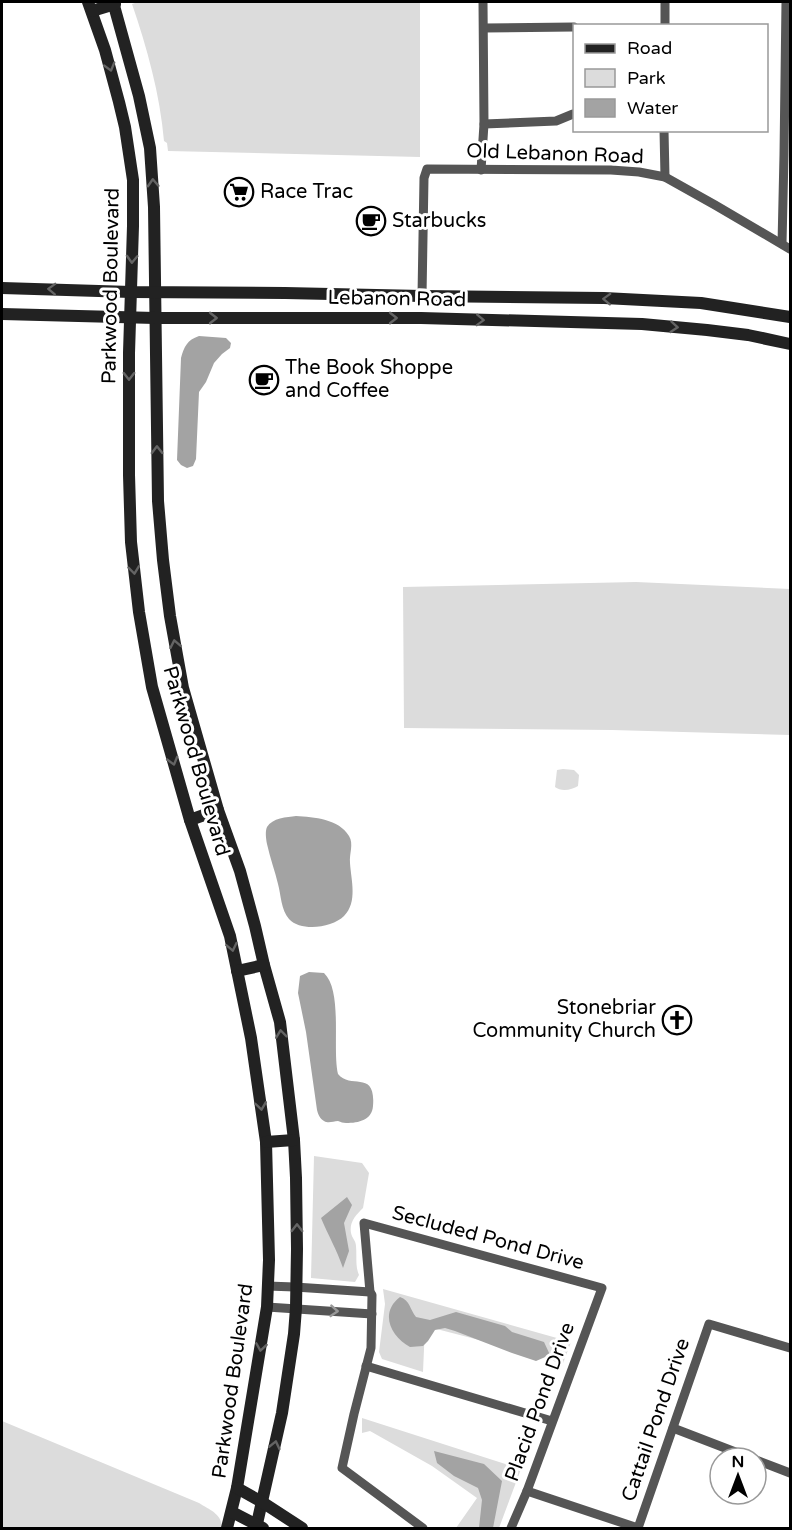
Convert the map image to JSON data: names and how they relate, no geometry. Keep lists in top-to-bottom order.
{
  "streets": {
    "main road": ["Parkwood Boulevard", "Lebanon Road"],
    "street": [
      "Old Lebanon Road",
      "Secluded Pond Drive",
      "Placid Pond Drive",
      "Cattail Pond Drive"
    ]
  },
  "crossings": [
    ["Old Lebanon Road", "Lebanon Road"],
    ["Parkwood Boulevard", "Lebanon Road"],
    ["Secluded Pond Drive", "Placid Pond Drive"]
  ],
  "places": {
    "supermarket": ["Race Trac"],
    "cafe": ["Starbucks", "The Book Shoppe and Coffee"],
    "church": ["Stonebriar Community Church"]
  },
  "legend": ["Road", "Park", "Water"],
  "north": "top"
}
